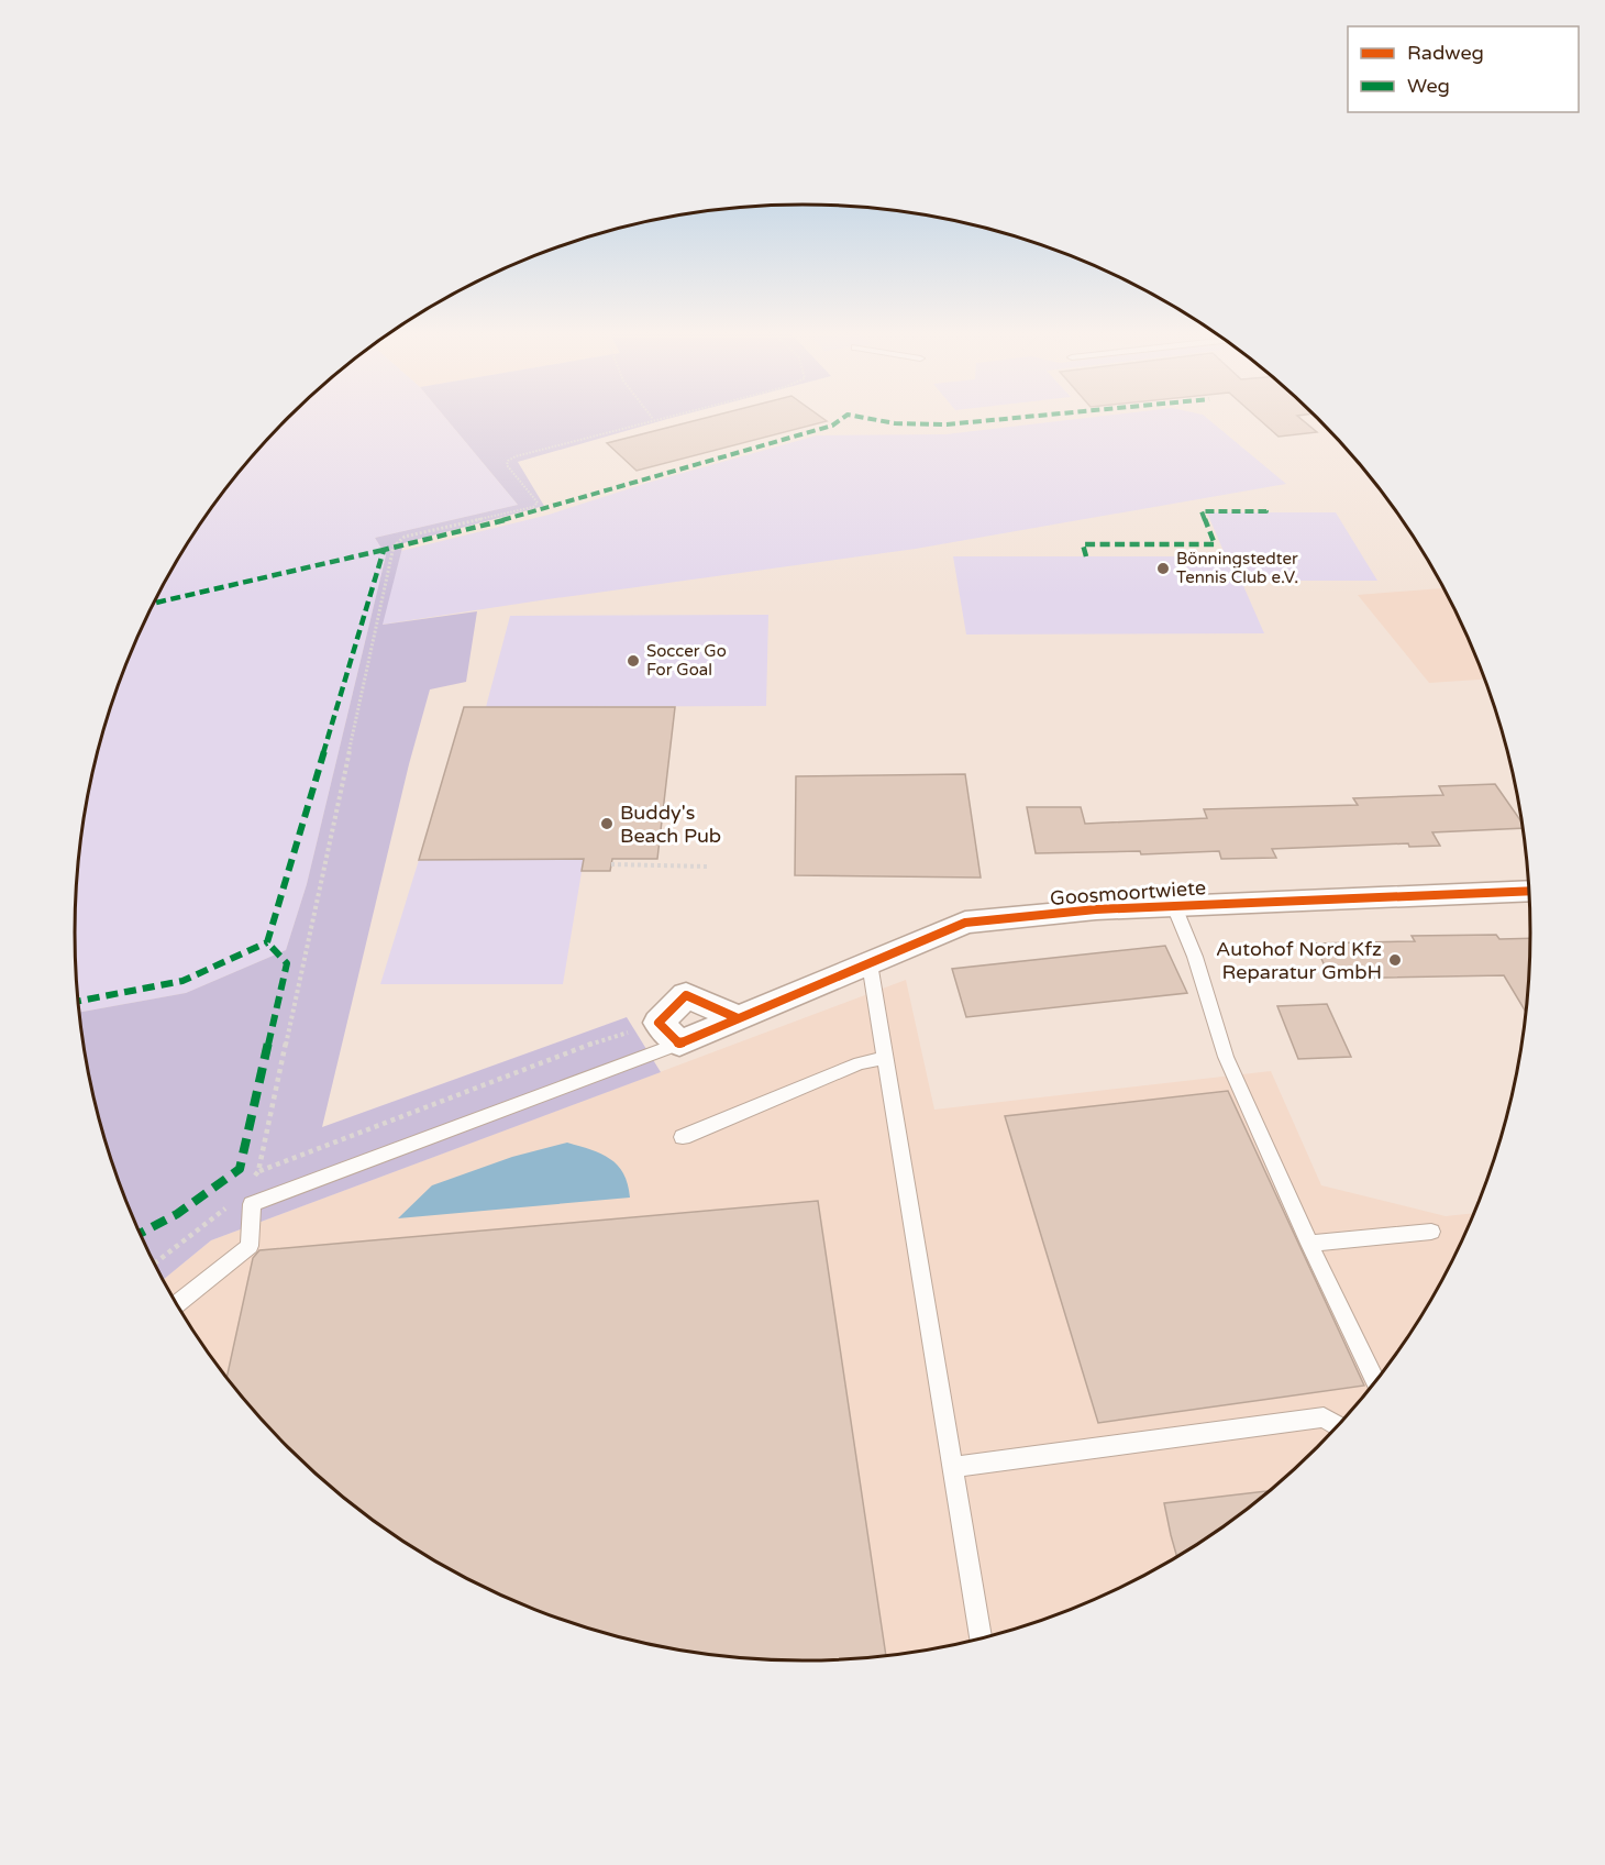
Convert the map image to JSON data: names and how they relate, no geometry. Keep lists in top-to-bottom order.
{
  "streets": {
    "street": ["Goosmoortwiete"]
  },
  "places": [
    "Bönningstedter Tennis Club e.V.",
    "Soccer Go For Goal",
    "Buddy's Beach Pub",
    "Autohof Nord Kfz Reparatur GmbH"
  ],
  "legend": ["Radweg", "Weg"]
}
